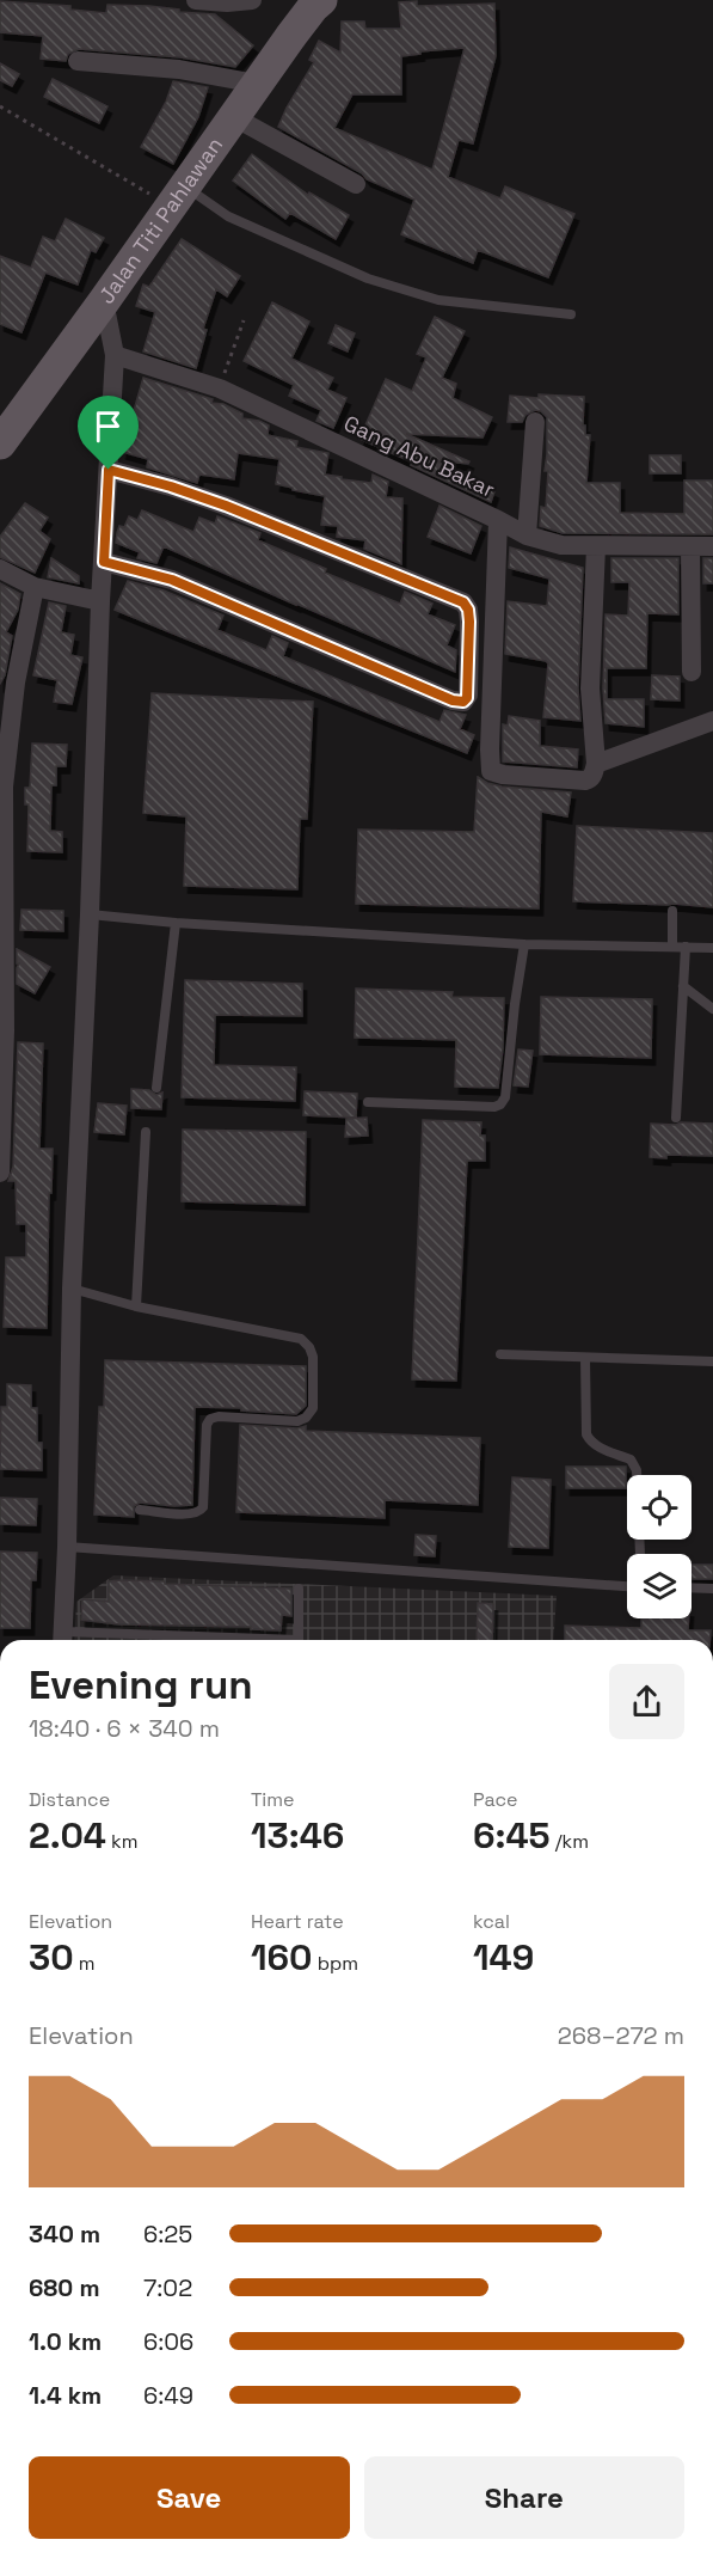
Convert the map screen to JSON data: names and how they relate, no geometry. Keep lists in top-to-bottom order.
{
  "streets": {
    "main road": ["Jalan Titi Pahlawan"],
    "street": ["Gang Abu Bakar"]
  },
  "page": {
    "heading": ["Evening run", "18:40 · 6 × 340 m"],
    "stats": [
      ["Distance", "2.04 km"],
      ["Time", "13:46"],
      ["Pace", "6:45 /km"],
      ["Elevation", "30 m"],
      ["Heart rate", "160 bpm"],
      ["kcal", "149"]
    ],
    "chart": ["Elevation", "268–272 m"],
    "list": [
      {
        "name": "340 m",
        "note": "6:25"
      },
      {
        "name": "680 m",
        "note": "7:02"
      },
      {
        "name": "1.0 km",
        "note": "6:06"
      },
      {
        "name": "1.4 km",
        "note": "6:49"
      }
    ],
    "buttons": ["Save", "Share"]
  }
}
